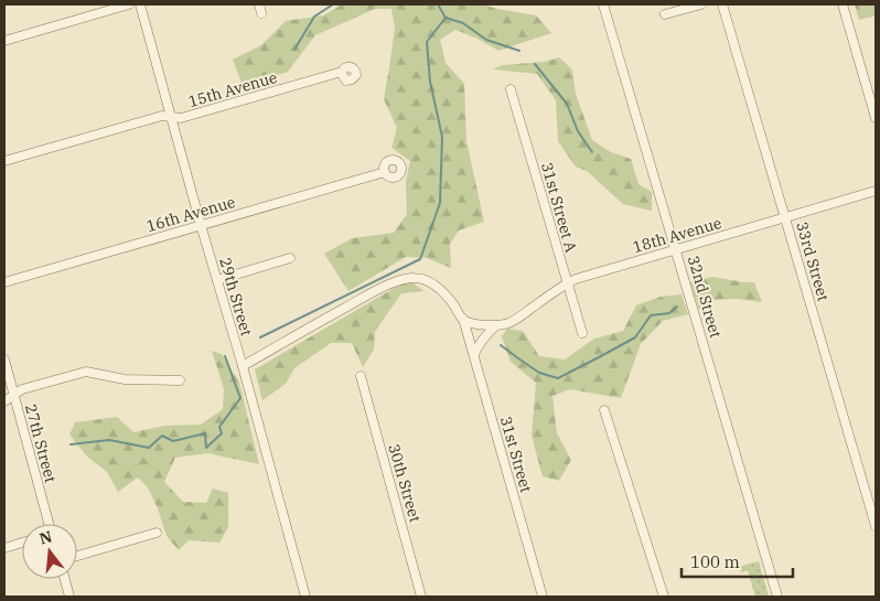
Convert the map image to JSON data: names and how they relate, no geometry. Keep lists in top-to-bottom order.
{
  "streets": {
    "street": [
      "15th Avenue",
      "31st Street A",
      "16th Avenue",
      "18th Avenue",
      "33rd Street",
      "29th Street",
      "32nd Street",
      "27th Street",
      "31st Street",
      "30th Street"
    ]
  },
  "crossings": [
    ["15th Avenue", "29th Street"],
    ["31st Street A", "18th Avenue"],
    ["16th Avenue", "29th Street"],
    ["18th Avenue", "33rd Street"],
    ["18th Avenue", "32nd Street"],
    ["18th Avenue", "31st Street"]
  ],
  "scale_bar": "100 m",
  "north": "top"
}
